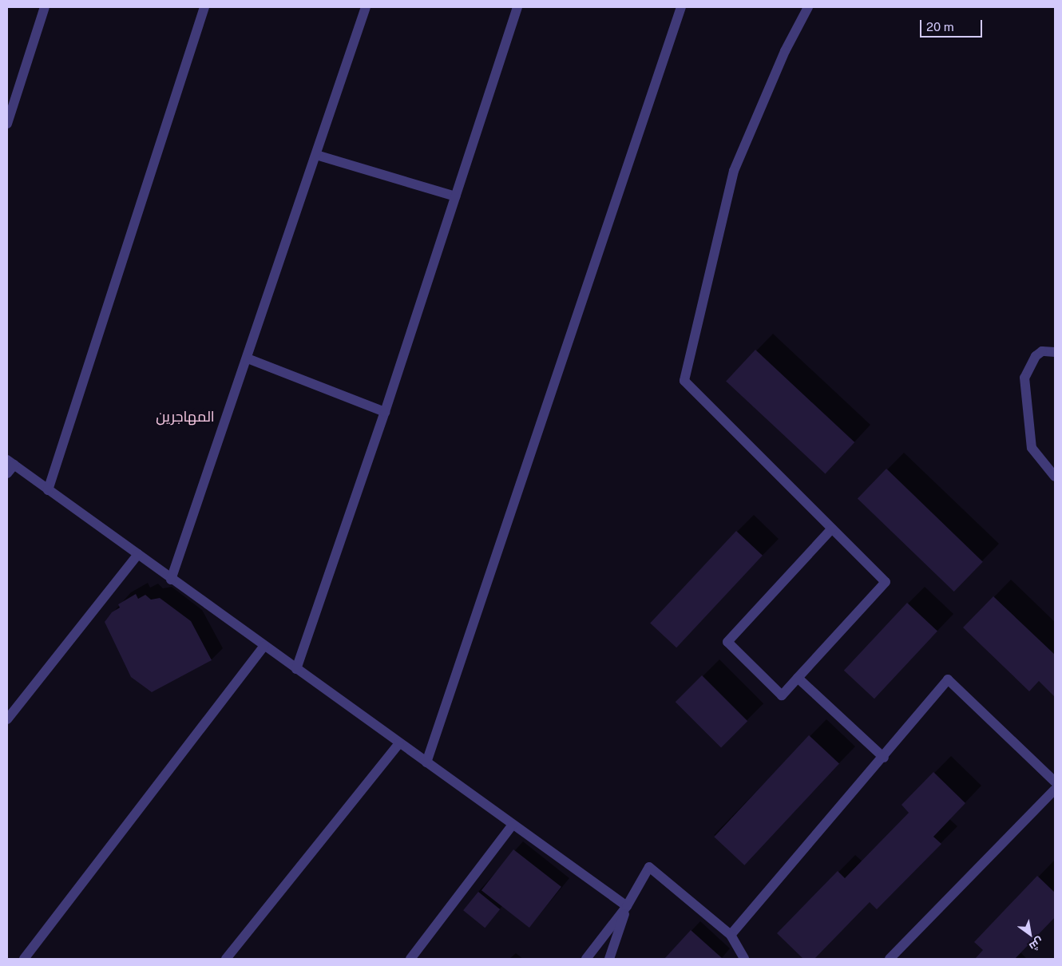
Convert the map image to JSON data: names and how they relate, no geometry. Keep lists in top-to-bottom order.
{
  "districts": ["المهاجرين"],
  "scale_bar": "20 m",
  "north": "bottom right"
}
